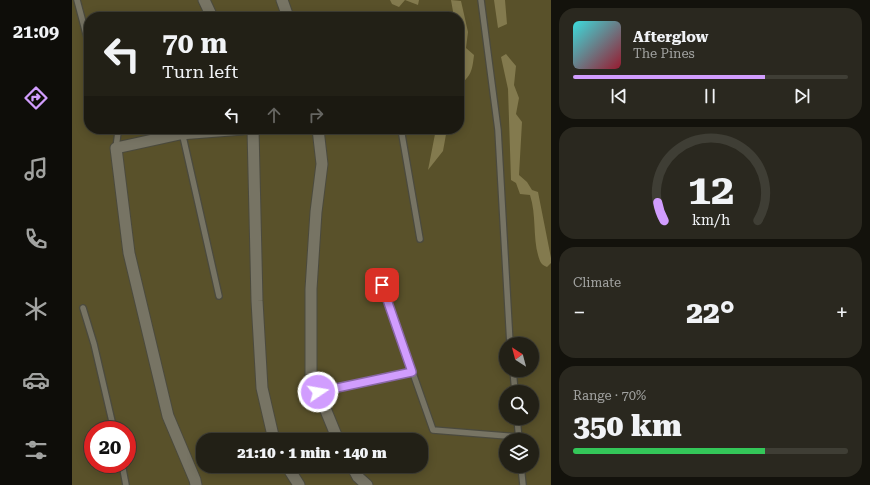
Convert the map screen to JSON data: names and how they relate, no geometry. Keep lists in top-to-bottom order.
{
  "north": "top left",
  "page": {
    "tabs": "21:09",
    "turn": ["70 m", "Turn left"],
    "song": ["Afterglow", "The Pines"],
    "tile": [
      "Climate",
      ["Range · 70%", "350 km"]
    ],
    "heat": ["−", "22°", "+"],
    "limit": "20",
    "trip": "21:10 · 1 min · 140 m",
    "gauge": ["12", "km/h"]
  }
}
